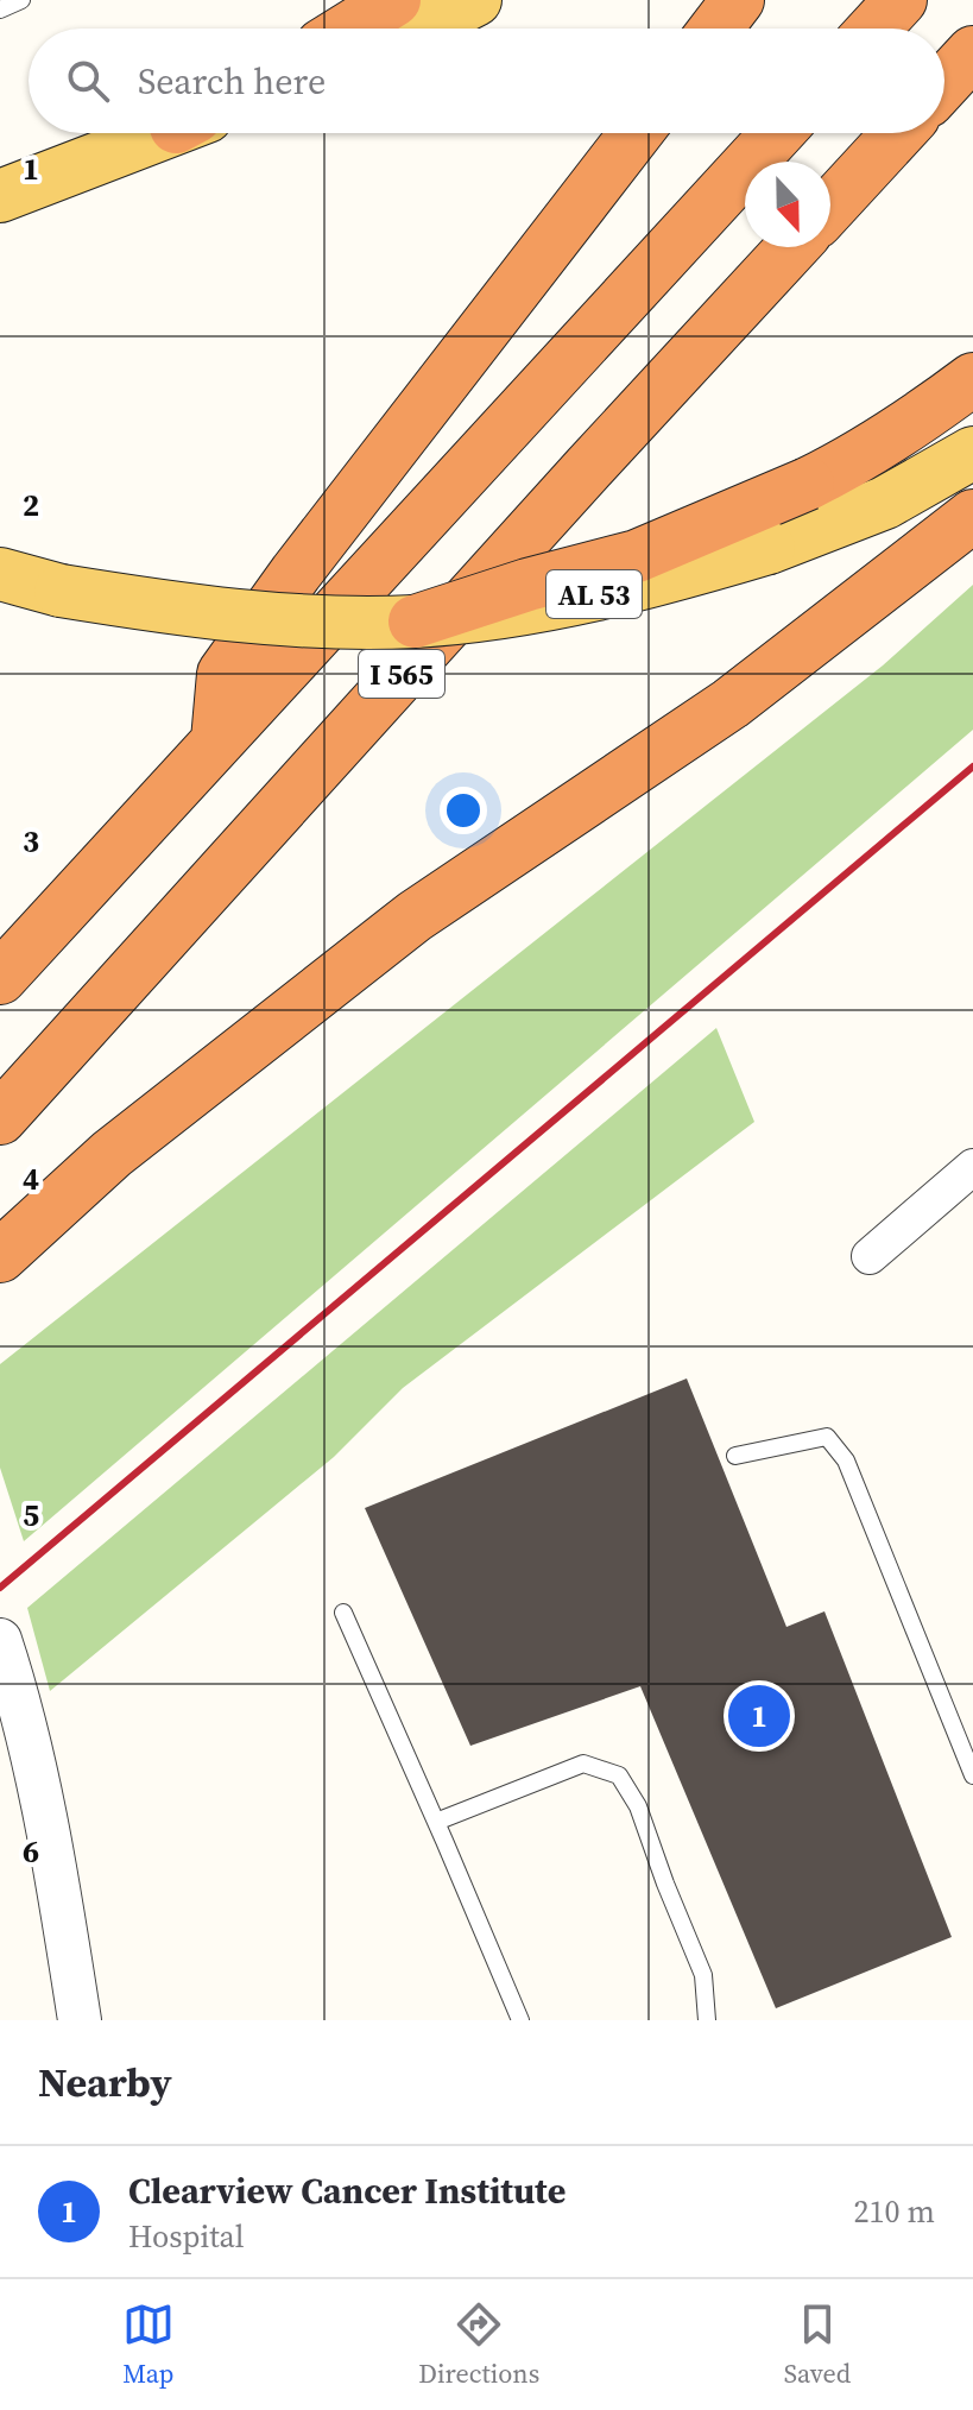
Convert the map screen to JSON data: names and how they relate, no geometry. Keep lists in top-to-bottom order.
{
  "streets": {
    "highway": ["I 565"],
    "main road": ["AL 53"]
  },
  "north": "bottom",
  "page": {
    "search": "Search here",
    "pins": "1",
    "heading": "Nearby",
    "list": [
      {
        "mark": "1",
        "name": "Clearview Cancer Institute",
        "note": "Hospital",
        "value": "210 m"
      }
    ],
    "nav": ["Map", "Directions", "Saved"]
  },
  "grid": {
    "rows": [
      "1",
      "2",
      "3",
      "4",
      "5",
      "6"
    ]
  }
}
